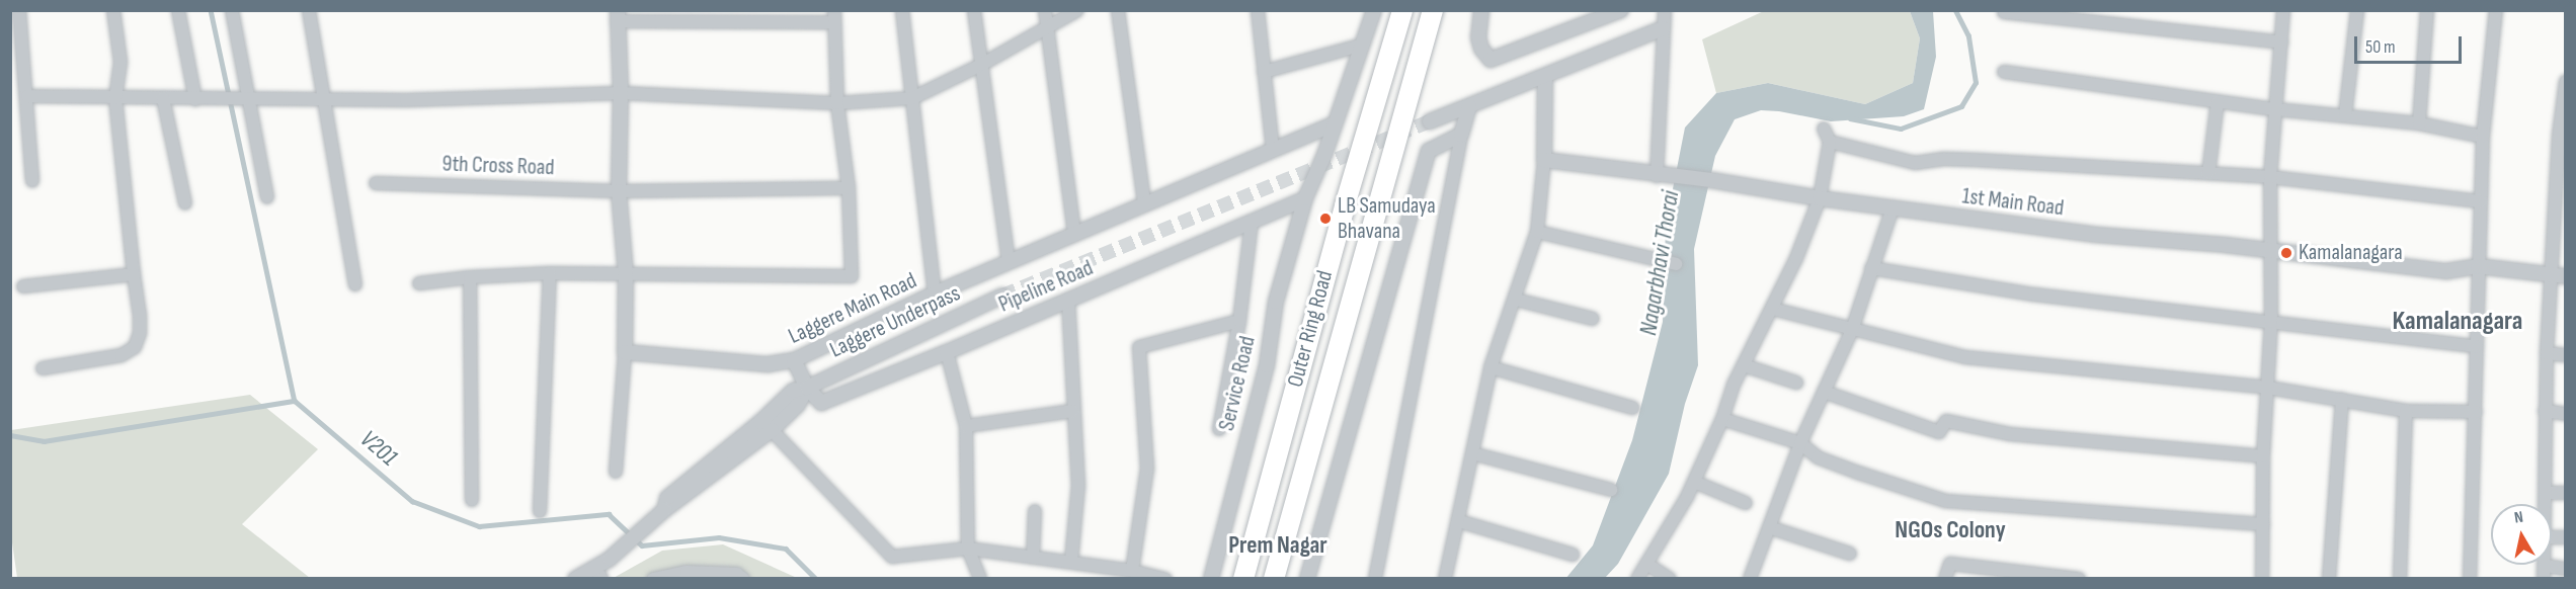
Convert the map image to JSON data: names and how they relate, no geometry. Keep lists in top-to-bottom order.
{
  "streets": {
    "highway": ["Outer Ring Road"],
    "street": [
      "9th Cross Road",
      "1st Main Road",
      "Pipeline Road",
      "Laggere Main Road",
      "Laggere Underpass",
      "Service Road"
    ]
  },
  "crossings": [
    ["Pipeline Road", "Laggere Underpass"],
    ["Pipeline Road", "Service Road"],
    ["Laggere Main Road", "Service Road"]
  ],
  "districts": ["Kamalanagara", "NGOs Colony", "Prem Nagar"],
  "water": ["Nagarbhavi Thorai", "V201"],
  "places": ["LB Samudaya Bhavana", "Kamalanagara"],
  "scale_bar": "50 m",
  "north": "top"
}
